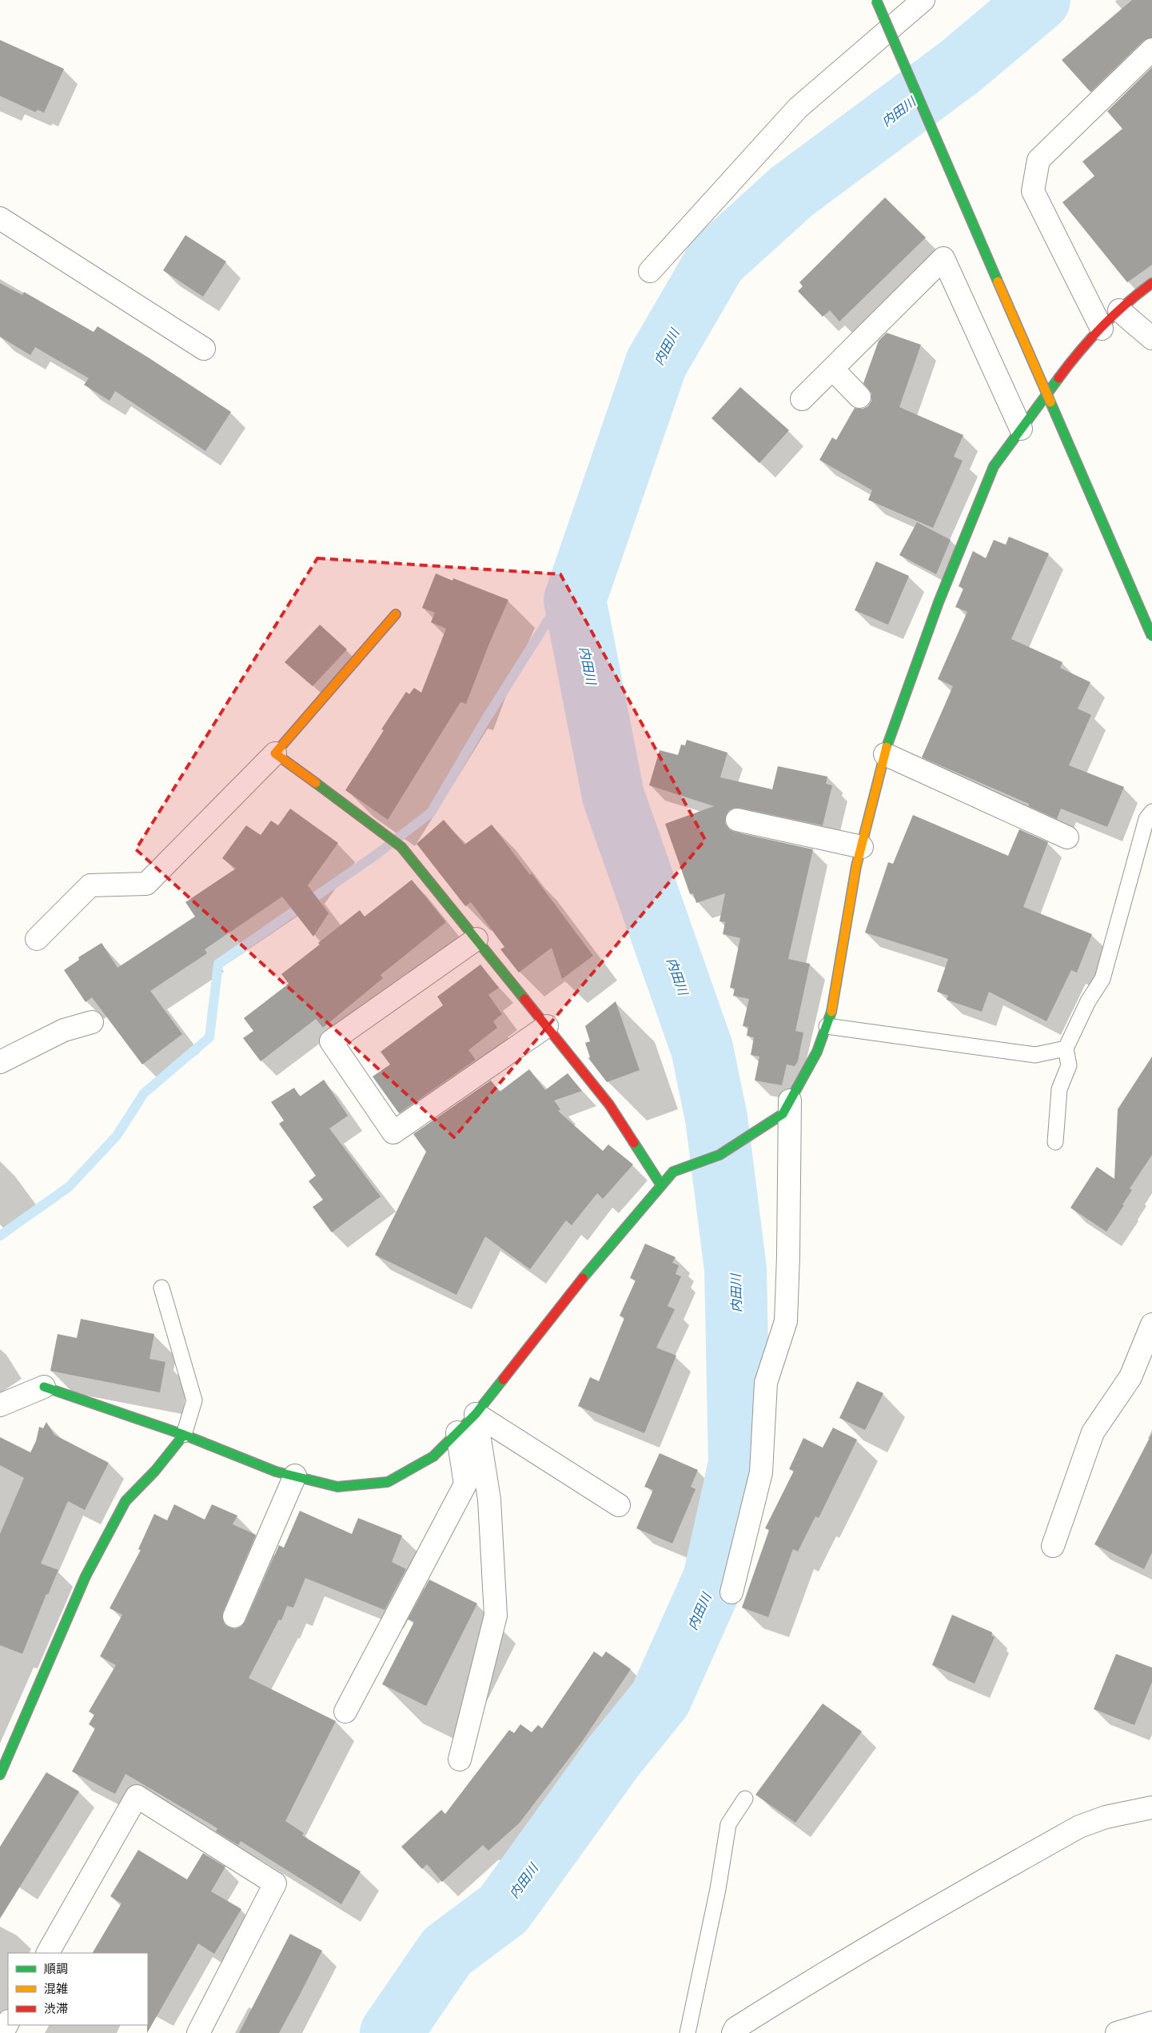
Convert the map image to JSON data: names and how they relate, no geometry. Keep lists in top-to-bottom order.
{
  "water": ["内田川"],
  "legend": ["順調", "混雑", "渋滞"]
}
